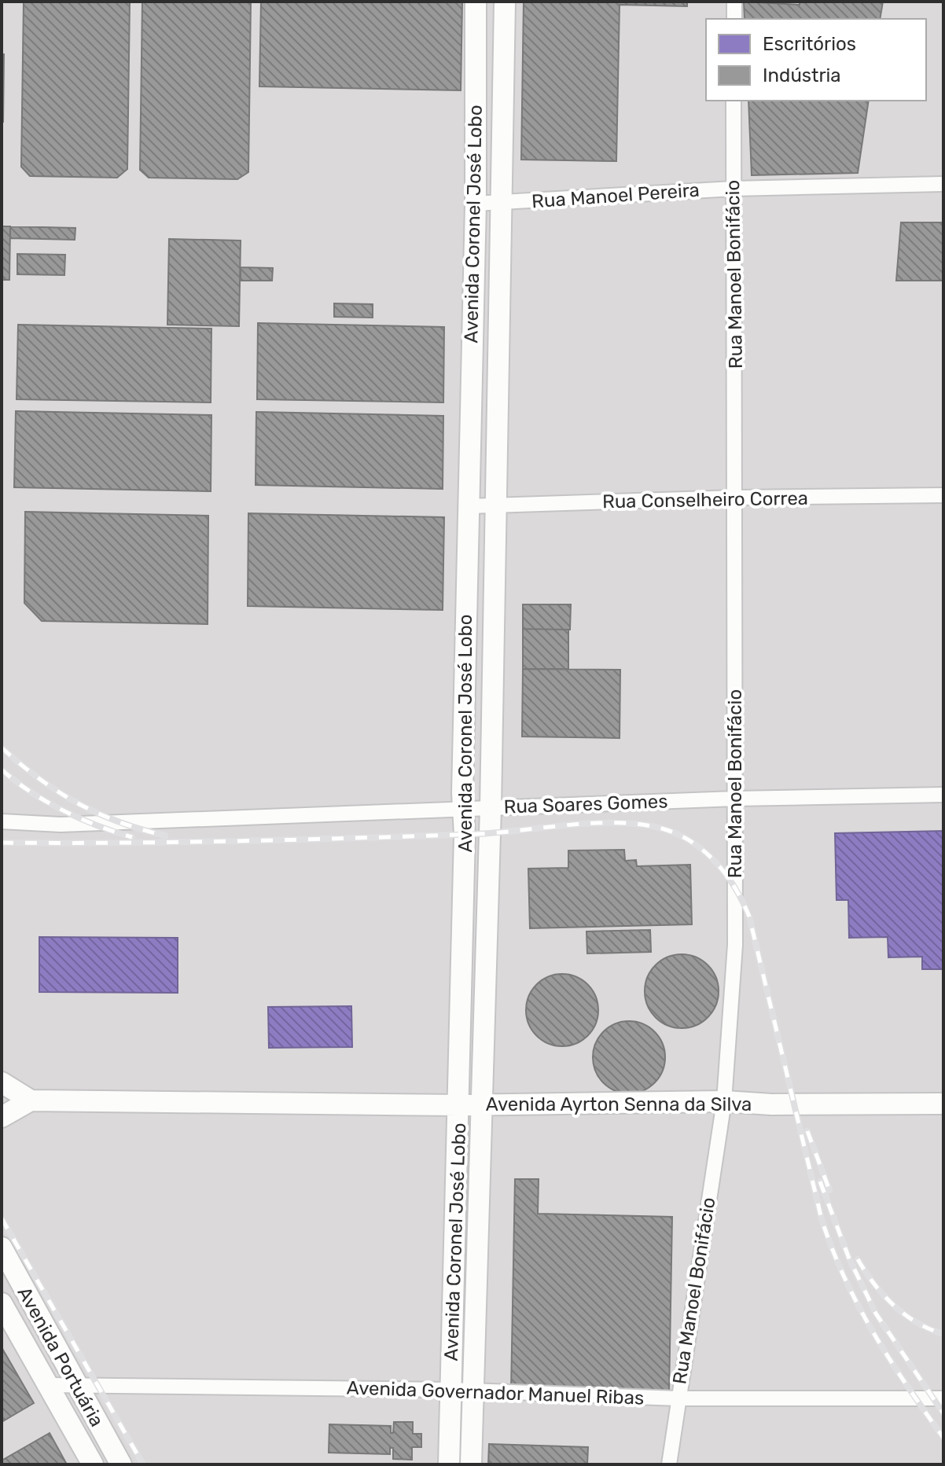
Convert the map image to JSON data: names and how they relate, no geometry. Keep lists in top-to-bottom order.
{
  "streets": {
    "street": [
      "Rua Manoel Pereira",
      "Avenida Coronel José Lobo",
      "Rua Manoel Bonifácio",
      "Rua Conselheiro Correa",
      "Rua Soares Gomes",
      "Avenida Ayrton Senna da Silva",
      "Avenida Portuária",
      "Avenida Governador Manuel Ribas"
    ]
  },
  "crossings": [
    ["Rua Manoel Pereira", "Avenida Coronel José Lobo"],
    ["Rua Manoel Pereira", "Rua Manoel Bonifácio"],
    ["Avenida Coronel José Lobo", "Rua Conselheiro Correa"],
    ["Avenida Coronel José Lobo", "Rua Soares Gomes"],
    ["Avenida Coronel José Lobo", "Avenida Ayrton Senna da Silva"],
    ["Avenida Coronel José Lobo", "Avenida Governador Manuel Ribas"],
    ["Rua Manoel Bonifácio", "Rua Conselheiro Correa"],
    ["Rua Manoel Bonifácio", "Rua Soares Gomes"],
    ["Rua Manoel Bonifácio", "Avenida Ayrton Senna da Silva"],
    ["Rua Manoel Bonifácio", "Avenida Governador Manuel Ribas"],
    ["Avenida Portuária", "Avenida Governador Manuel Ribas"]
  ],
  "legend": ["Escritórios", "Indústria"]
}
